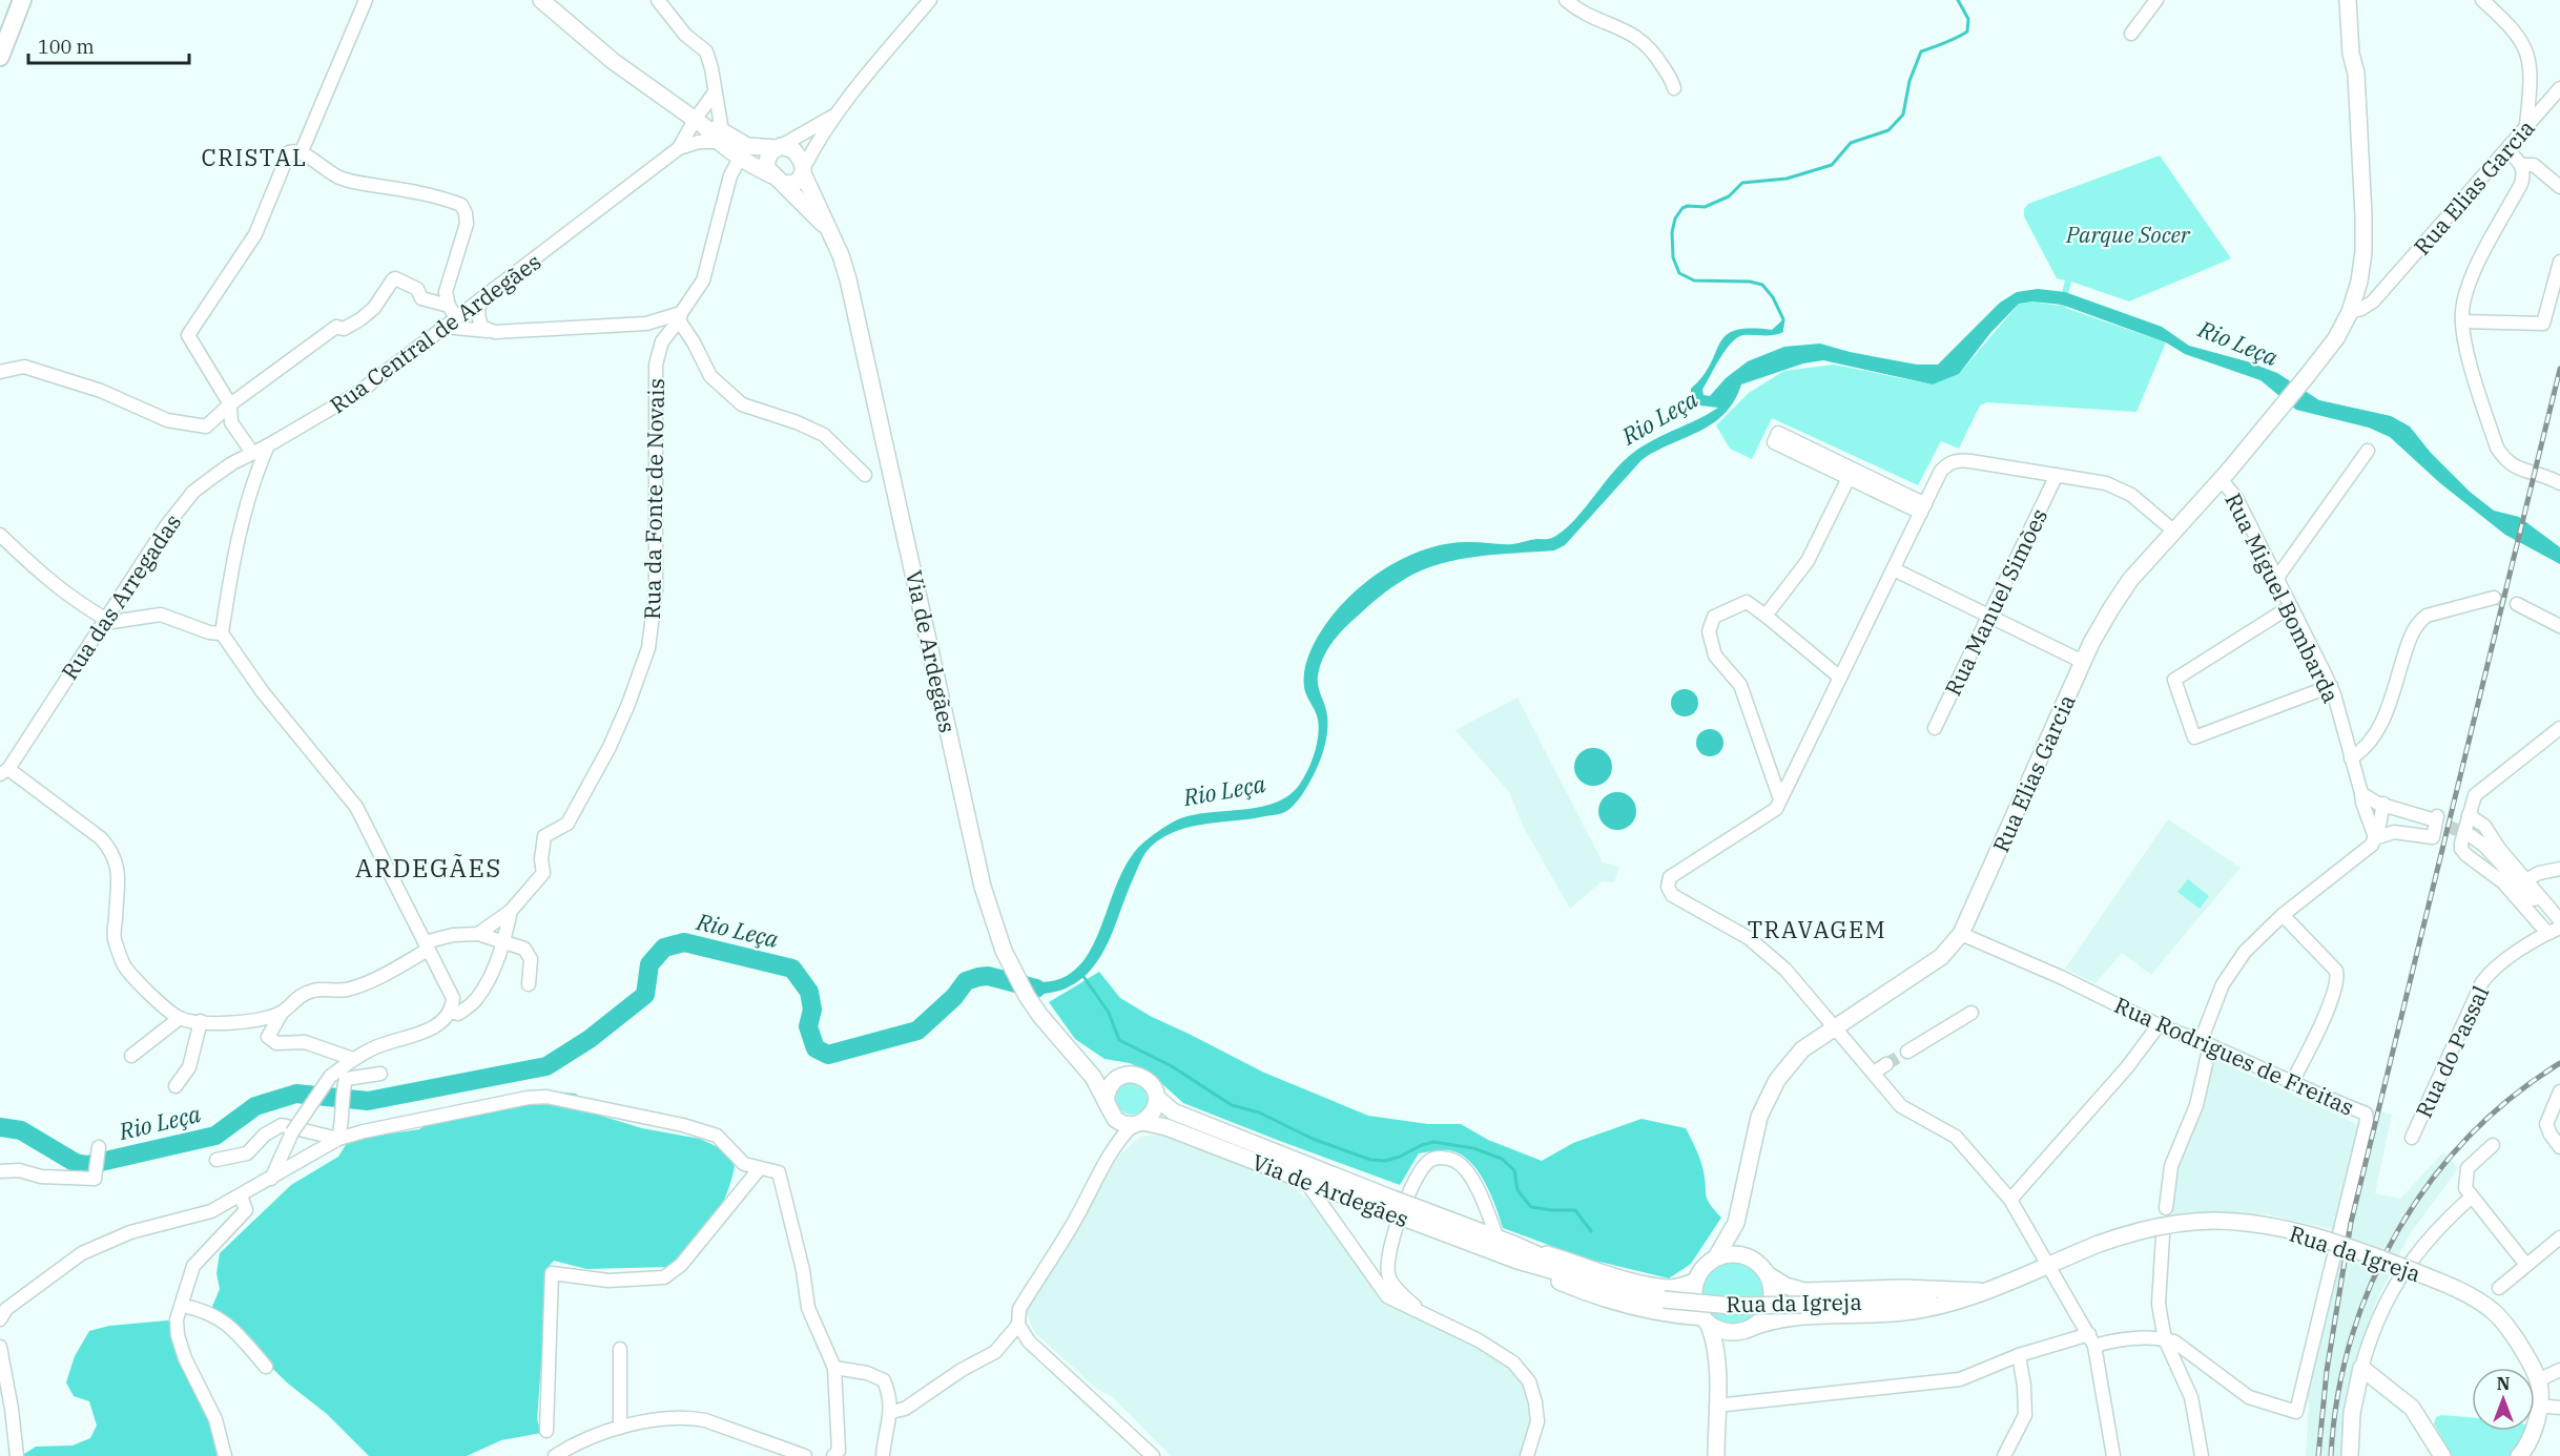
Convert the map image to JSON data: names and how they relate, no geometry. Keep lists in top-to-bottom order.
{
  "streets": {
    "main road": ["Rua Elias Garcia", "Via de Ardegães", "Rua da Igreja"],
    "street": [
      "Rua Central de Ardegães",
      "Rua da Fonte de Novais",
      "Rua das Arregadas",
      "Rua Miguel Bombarda",
      "Rua Manuel Simões",
      "Rua do Passal",
      "Rua Rodrigues de Freitas"
    ]
  },
  "crossings": [
    ["Rua Elias Garcia", "Rua Miguel Bombarda"],
    ["Rua Elias Garcia", "Via de Ardegães"],
    ["Rua Elias Garcia", "Rua Rodrigues de Freitas"],
    ["Rua Elias Garcia", "Rua da Igreja"],
    ["Rua Central de Ardegães", "Rua das Arregadas"],
    ["Rua Central de Ardegães", "Via de Ardegães"],
    ["Via de Ardegães", "Rua da Igreja"]
  ],
  "districts": ["CRISTAL", "ARDEGÃES", "TRAVAGEM"],
  "water": ["Rio Leça"],
  "parks": ["Parque Socer"],
  "scale_bar": "100 m",
  "north": "top"
}
